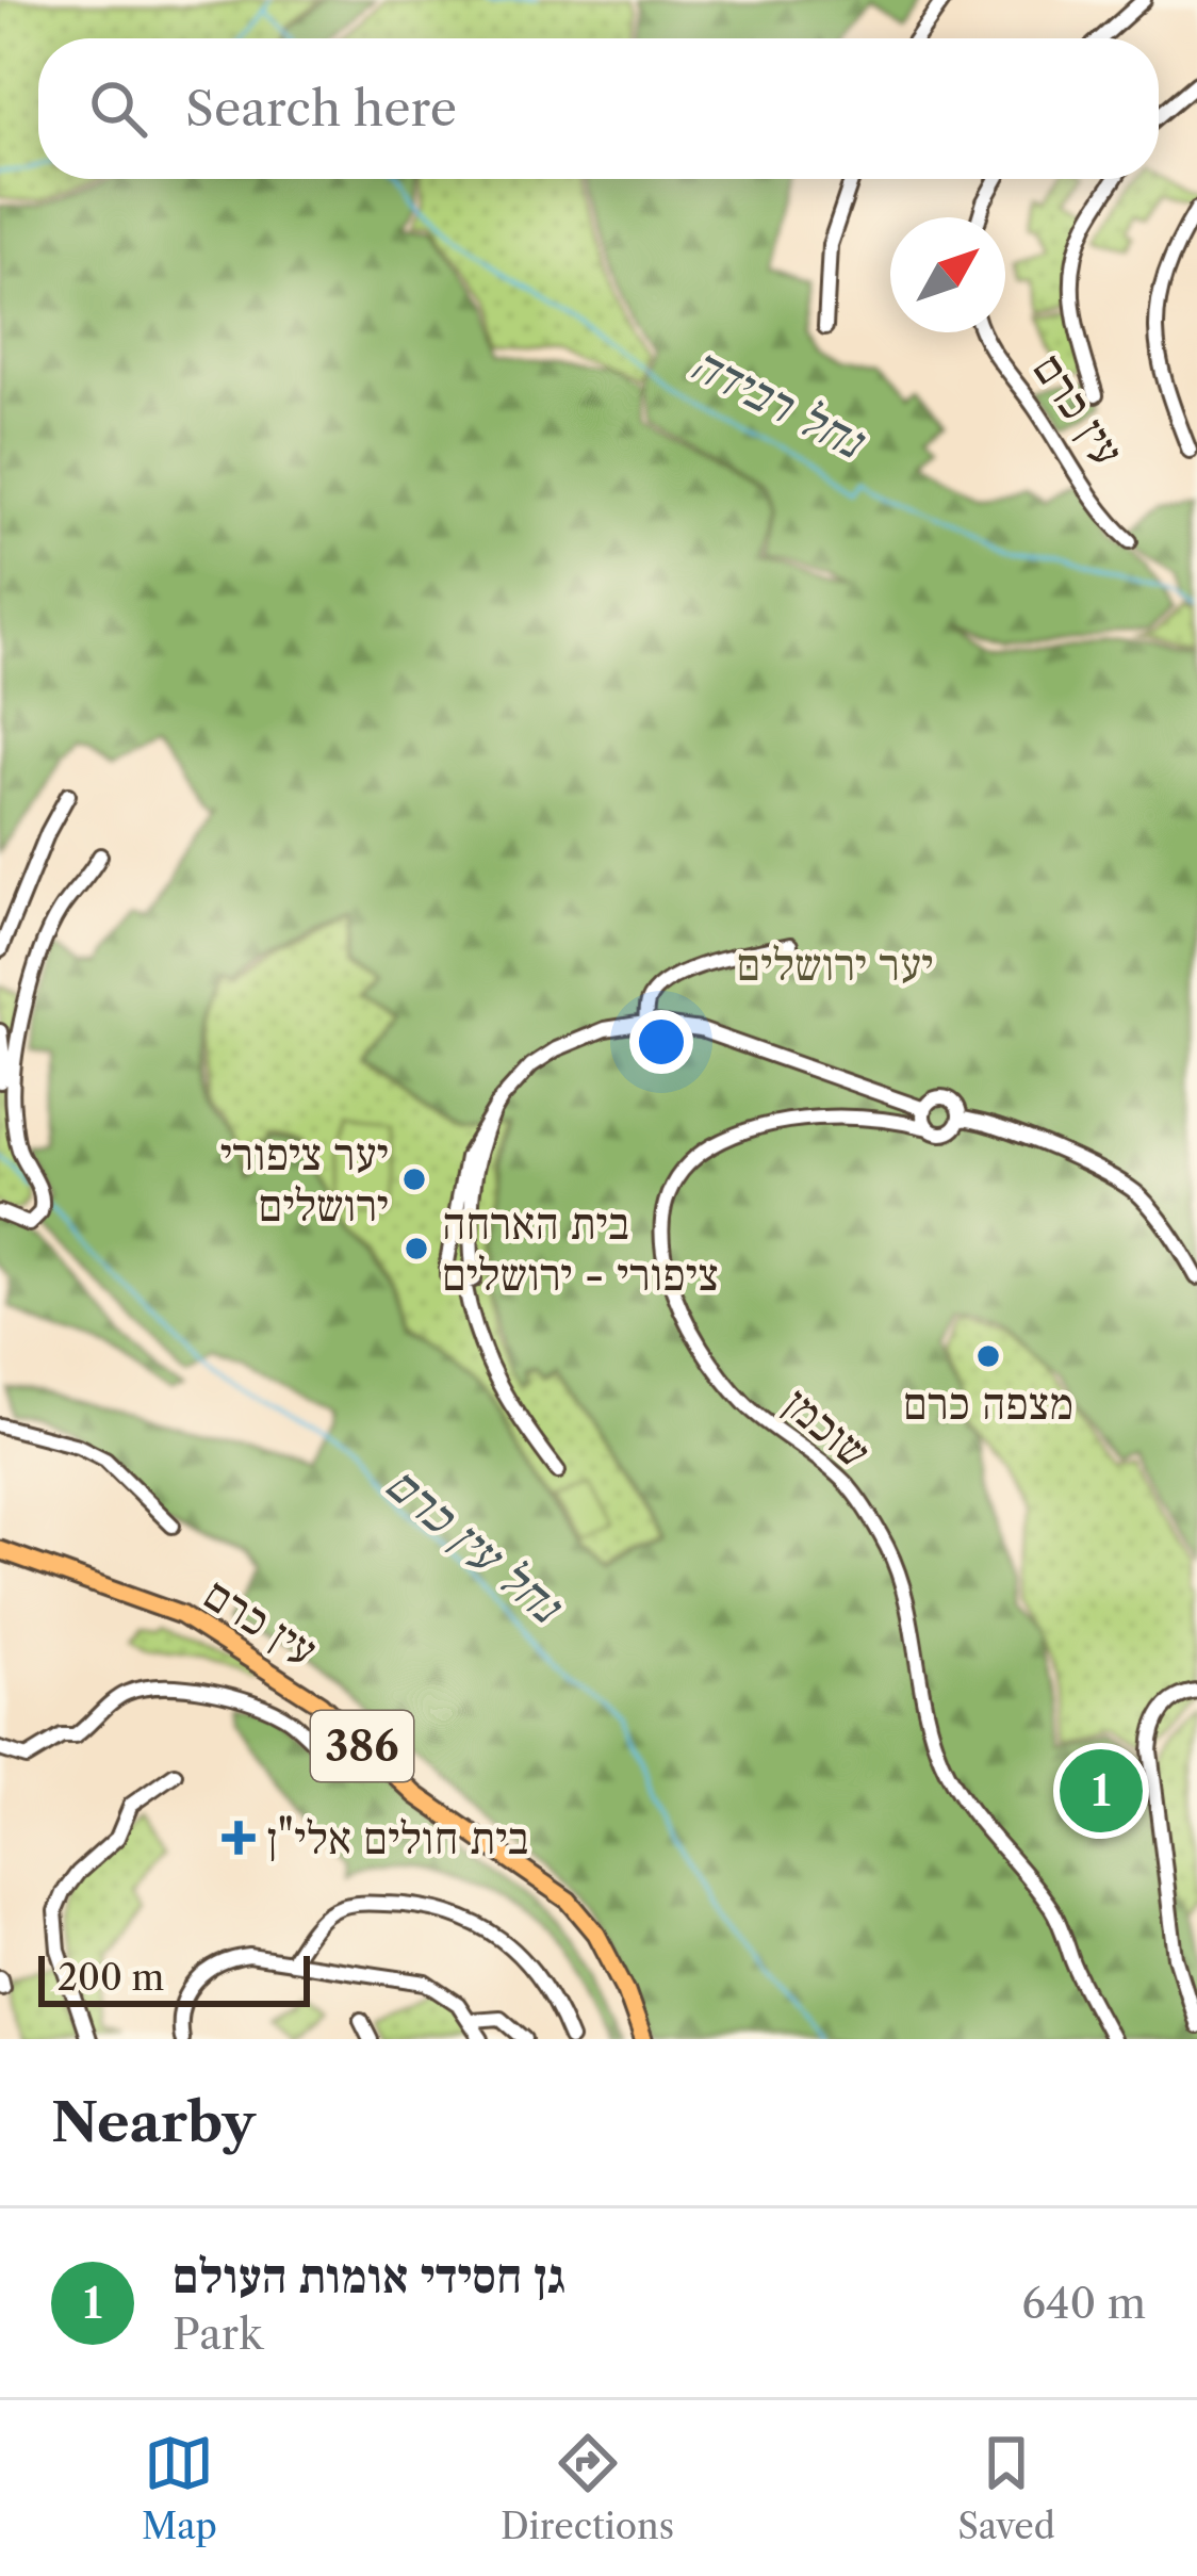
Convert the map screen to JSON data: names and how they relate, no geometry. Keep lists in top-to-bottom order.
{
  "streets": {
    "main road": ["עין כרם", "386"],
    "street": ["שוכמן"]
  },
  "water": ["נחל רבידה", "נחל עין כרם"],
  "parks": ["יער ירושלים"],
  "places": {
    "other": ["יער ציפורי ירושלים", "בית הארחה ציפורי - ירושלים", "מצפה כרם"],
    "health": ["בית חולים אלי\"ן"]
  },
  "scale_bar": "200 m",
  "north": "top right",
  "page": {
    "search": "Search here",
    "pins": "1",
    "scale": "200 m",
    "heading": "Nearby",
    "list": [
      {
        "mark": "1",
        "name": "גן חסידי אומות העולם",
        "note": "Park",
        "value": "640 m"
      }
    ],
    "nav": ["Map", "Directions", "Saved"]
  }
}
